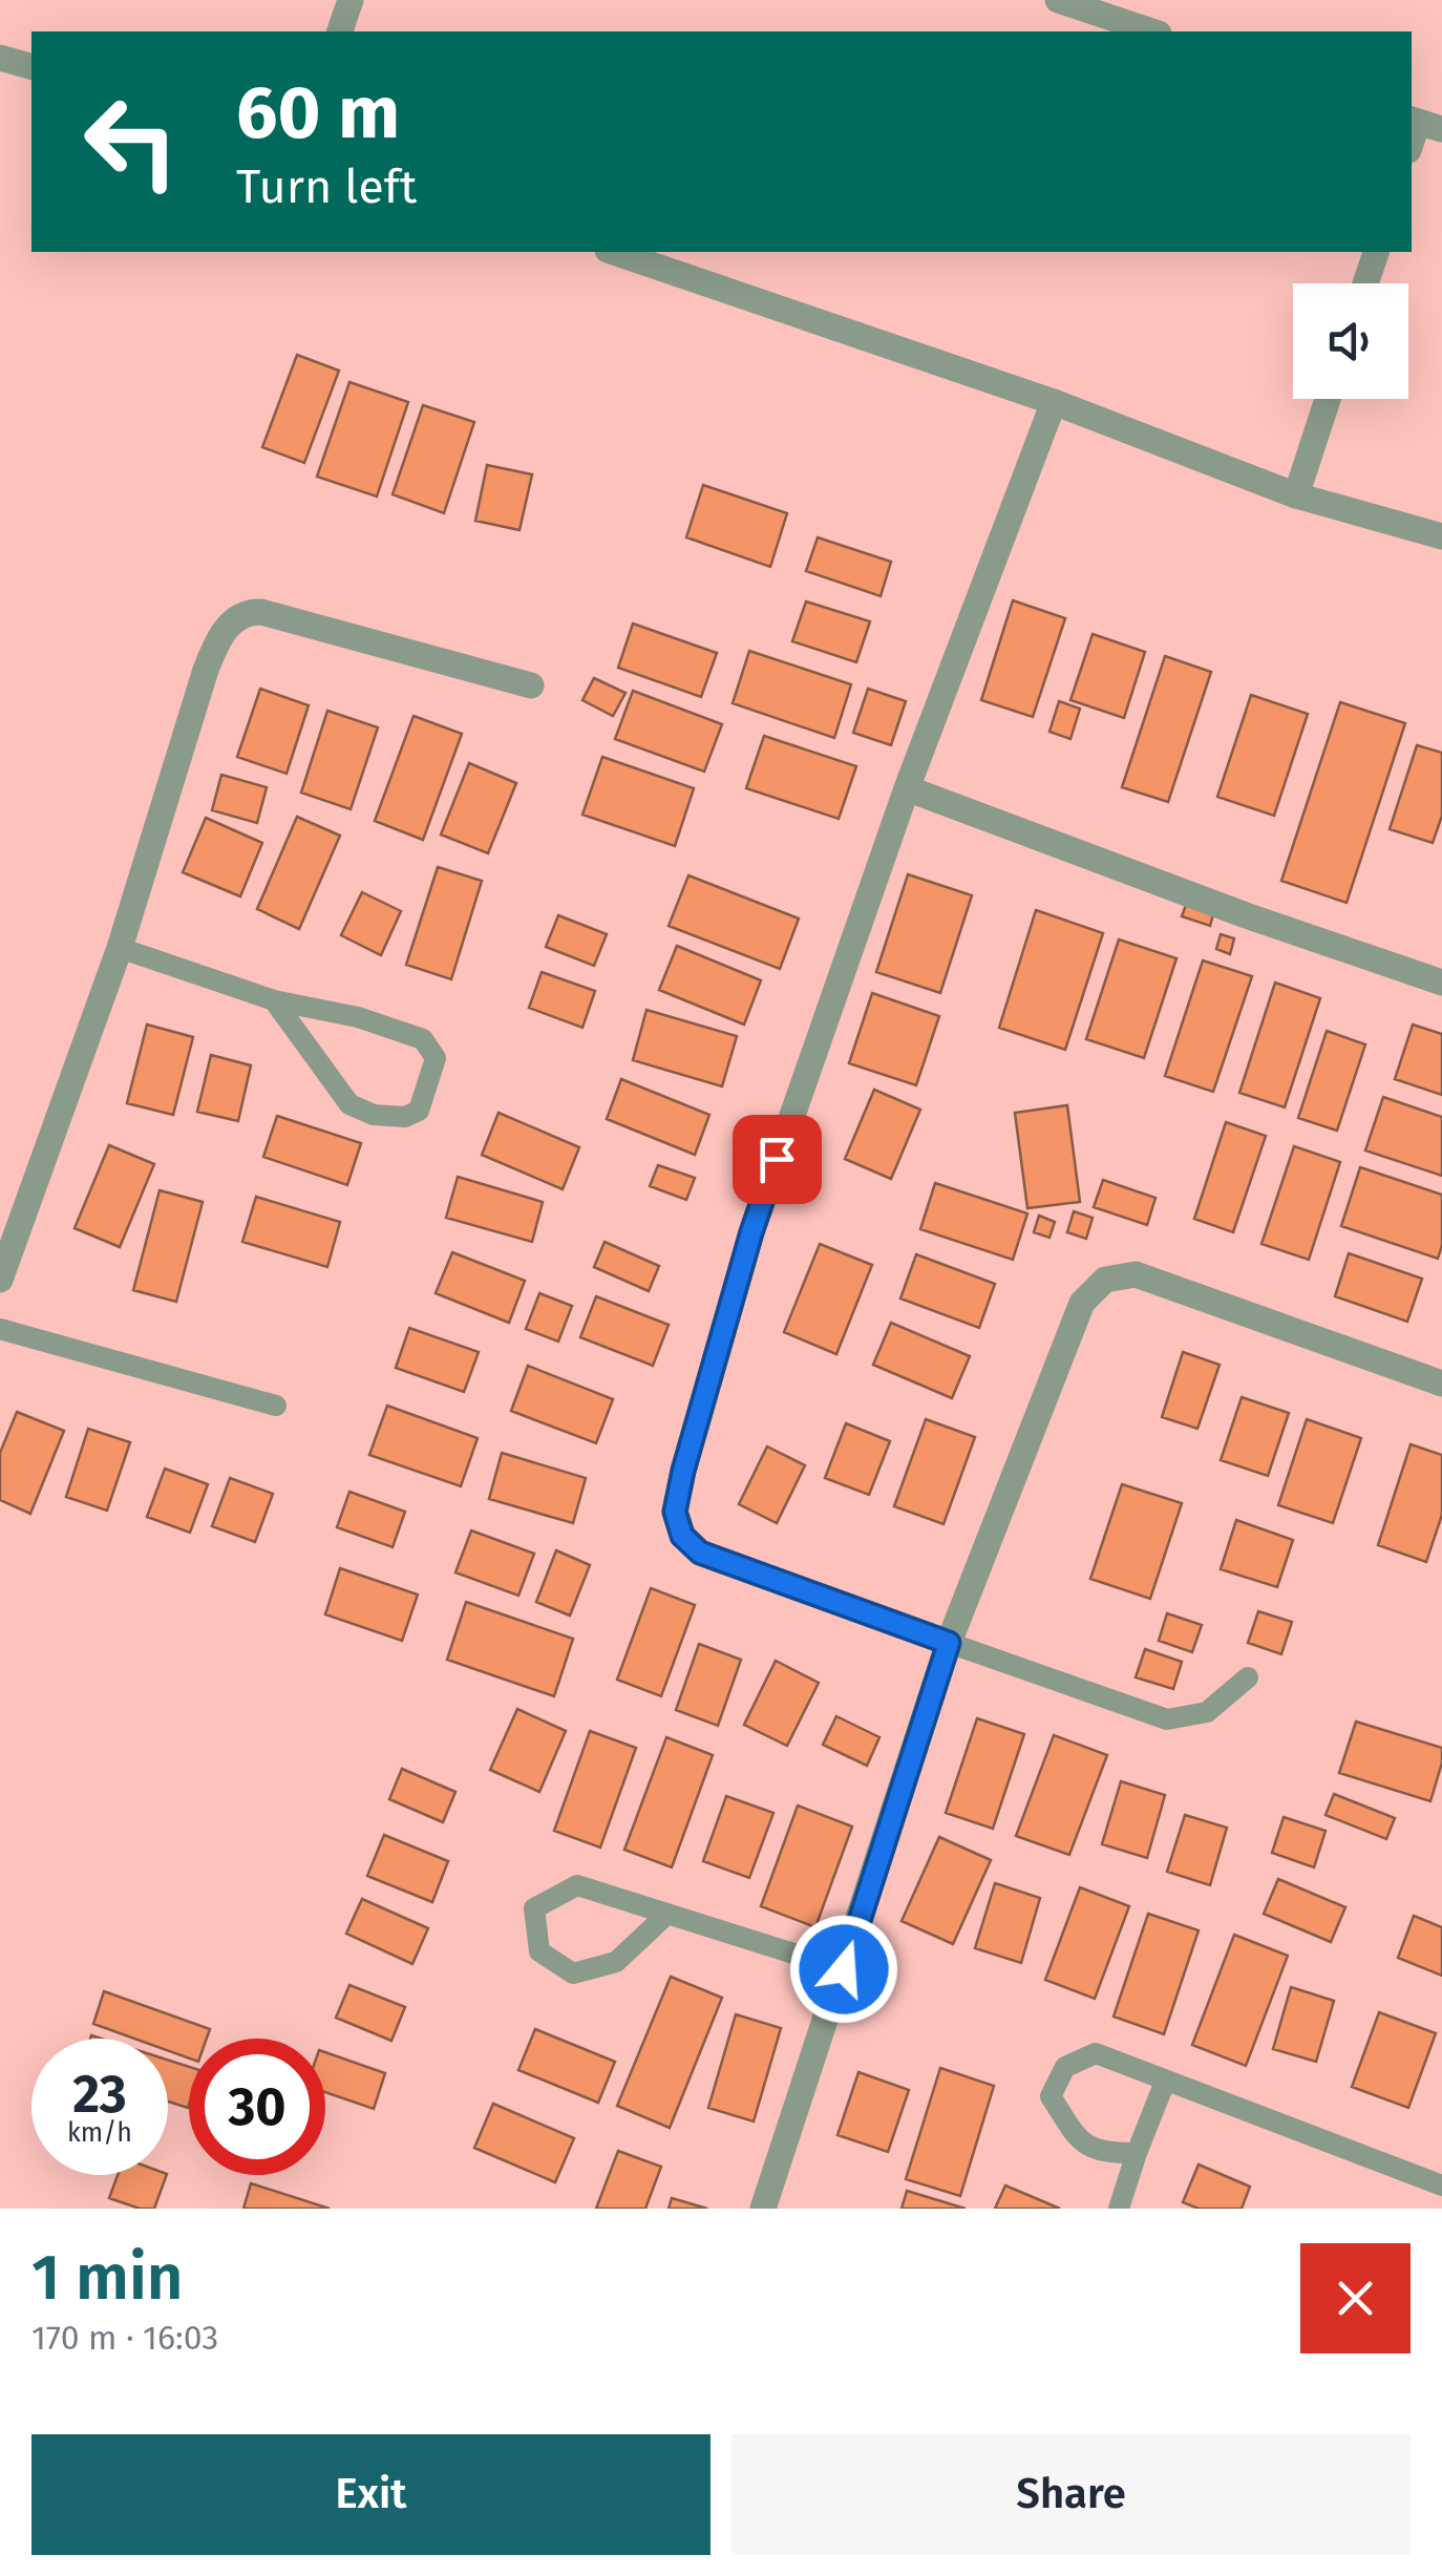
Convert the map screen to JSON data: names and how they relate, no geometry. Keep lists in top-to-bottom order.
{
  "page": {
    "turn": ["60 m", "Turn left"],
    "speed": "23 km/h",
    "limit": "30",
    "heading": ["1 min", "170 m · 16:03"],
    "buttons": ["Exit", "Share"]
  }
}
